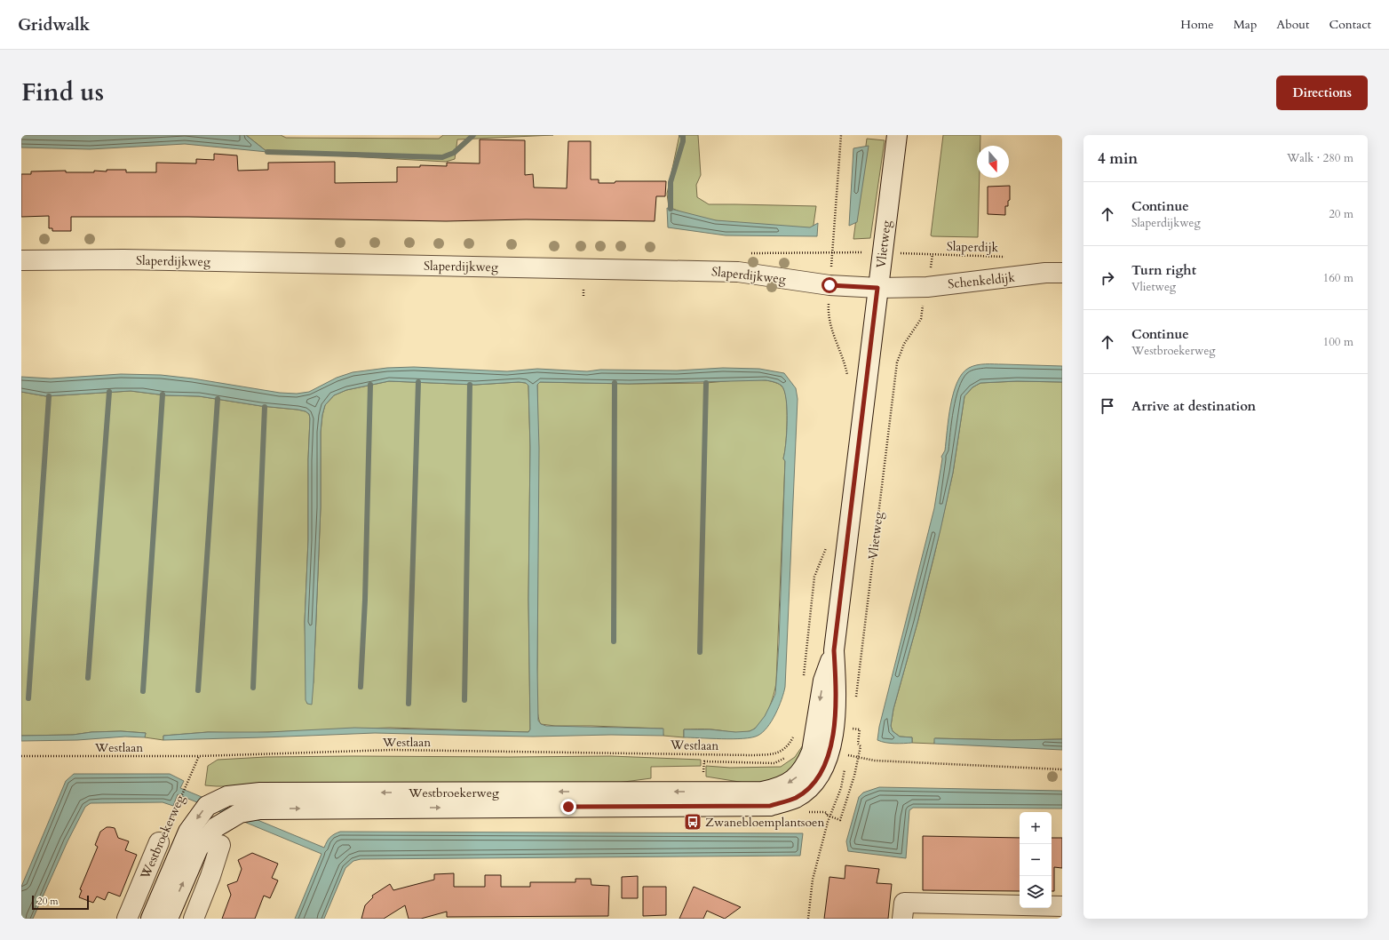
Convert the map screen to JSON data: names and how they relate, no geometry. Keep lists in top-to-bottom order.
{
  "streets": {
    "main road": [
      "Vlietweg",
      "Slaperdijkweg",
      "Schenkeldijk",
      "Westbroekerweg"
    ],
    "path": ["Slaperdijk", "Westlaan"]
  },
  "crossings": [
    ["Vlietweg", "Slaperdijk"],
    ["Vlietweg", "Slaperdijkweg"],
    ["Vlietweg", "Schenkeldijk"],
    ["Vlietweg", "Westbroekerweg"],
    ["Slaperdijkweg", "Schenkeldijk"],
    ["Westlaan", "Westbroekerweg"]
  ],
  "places": {
    "bus stop": ["Zwanebloemplantsoen"]
  },
  "scale_bar": "20 m",
  "north": "bottom",
  "page": {
    "header": "Gridwalk",
    "nav": [
      "Home",
      "Map",
      "About",
      "Contact"
    ],
    "title": "Find us",
    "buttons": "Directions",
    "heading": ["4 min", "Walk · 280 m"],
    "list": [
      ["Continue", "Slaperdijkweg", "20 m"],
      ["Turn right", "Vlietweg", "160 m"],
      ["Continue", "Westbroekerweg", "100 m"],
      "Arrive at destination"
    ],
    "map_buttons": ["+", "−"],
    "scale": "20 m"
  }
}
